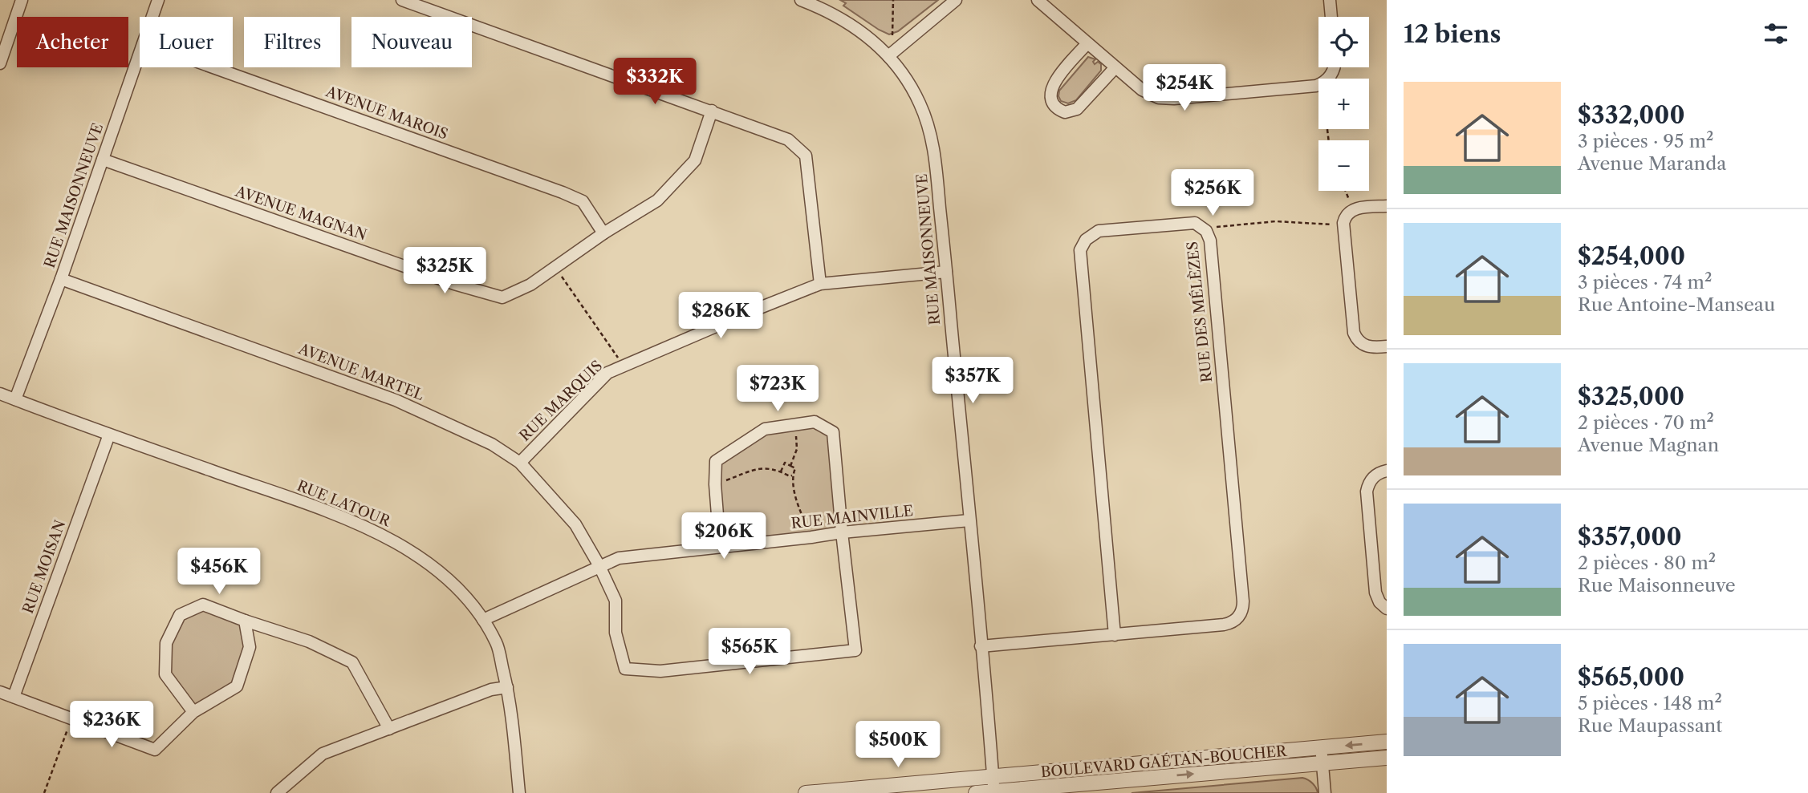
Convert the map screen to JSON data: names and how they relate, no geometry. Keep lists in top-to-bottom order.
{
  "streets": {
    "street": [
      "AVENUE MAROIS",
      "RUE MAISONNEUVE",
      "AVENUE MAGNAN",
      "RUE DES MÉLÈZES",
      "AVENUE MARTEL",
      "RUE MARQUIS",
      "RUE LATOUR",
      "RUE MAINVILLE",
      "RUE MOISAN",
      "BOULEVARD GAÉTAN-BOUCHER"
    ]
  },
  "crossings": [
    ["AVENUE MAROIS", "AVENUE MAGNAN"],
    ["RUE MAISONNEUVE", "AVENUE MAGNAN"],
    ["RUE MAISONNEUVE", "RUE DES MÉLÈZES"],
    ["RUE MAISONNEUVE", "AVENUE MARTEL"],
    ["RUE MAISONNEUVE", "RUE MARQUIS"],
    ["RUE MAISONNEUVE", "RUE LATOUR"],
    ["RUE MAISONNEUVE", "RUE MAINVILLE"],
    ["RUE MAISONNEUVE", "BOULEVARD GAÉTAN-BOUCHER"],
    ["AVENUE MARTEL", "RUE MARQUIS"],
    ["AVENUE MARTEL", "RUE MAINVILLE"],
    ["RUE LATOUR", "RUE MAINVILLE"],
    ["RUE LATOUR", "RUE MOISAN"]
  ],
  "page": {
    "heading": "12 biens",
    "map_buttons": ["+", "−"],
    "chip": [
      "Acheter",
      "Louer",
      "Filtres",
      "Nouveau"
    ],
    "price": [
      "$332K",
      "$254K",
      "$256K",
      "$325K",
      "$286K",
      "$357K",
      "$723K",
      "$206K",
      "$456K",
      "$565K",
      "$236K",
      "$500K"
    ],
    "list": [
      {
        "name": "$332,000",
        "note": "3 pièces · 95 m² · Avenue Maranda"
      },
      {
        "name": "$254,000",
        "note": "3 pièces · 74 m² · Rue Antoine-Manseau"
      },
      {
        "name": "$325,000",
        "note": "2 pièces · 70 m² · Avenue Magnan"
      },
      {
        "name": "$357,000",
        "note": "2 pièces · 80 m² · Rue Maisonneuve"
      },
      {
        "name": "$565,000",
        "note": "5 pièces · 148 m² · Rue Maupassant"
      }
    ]
  }
}
